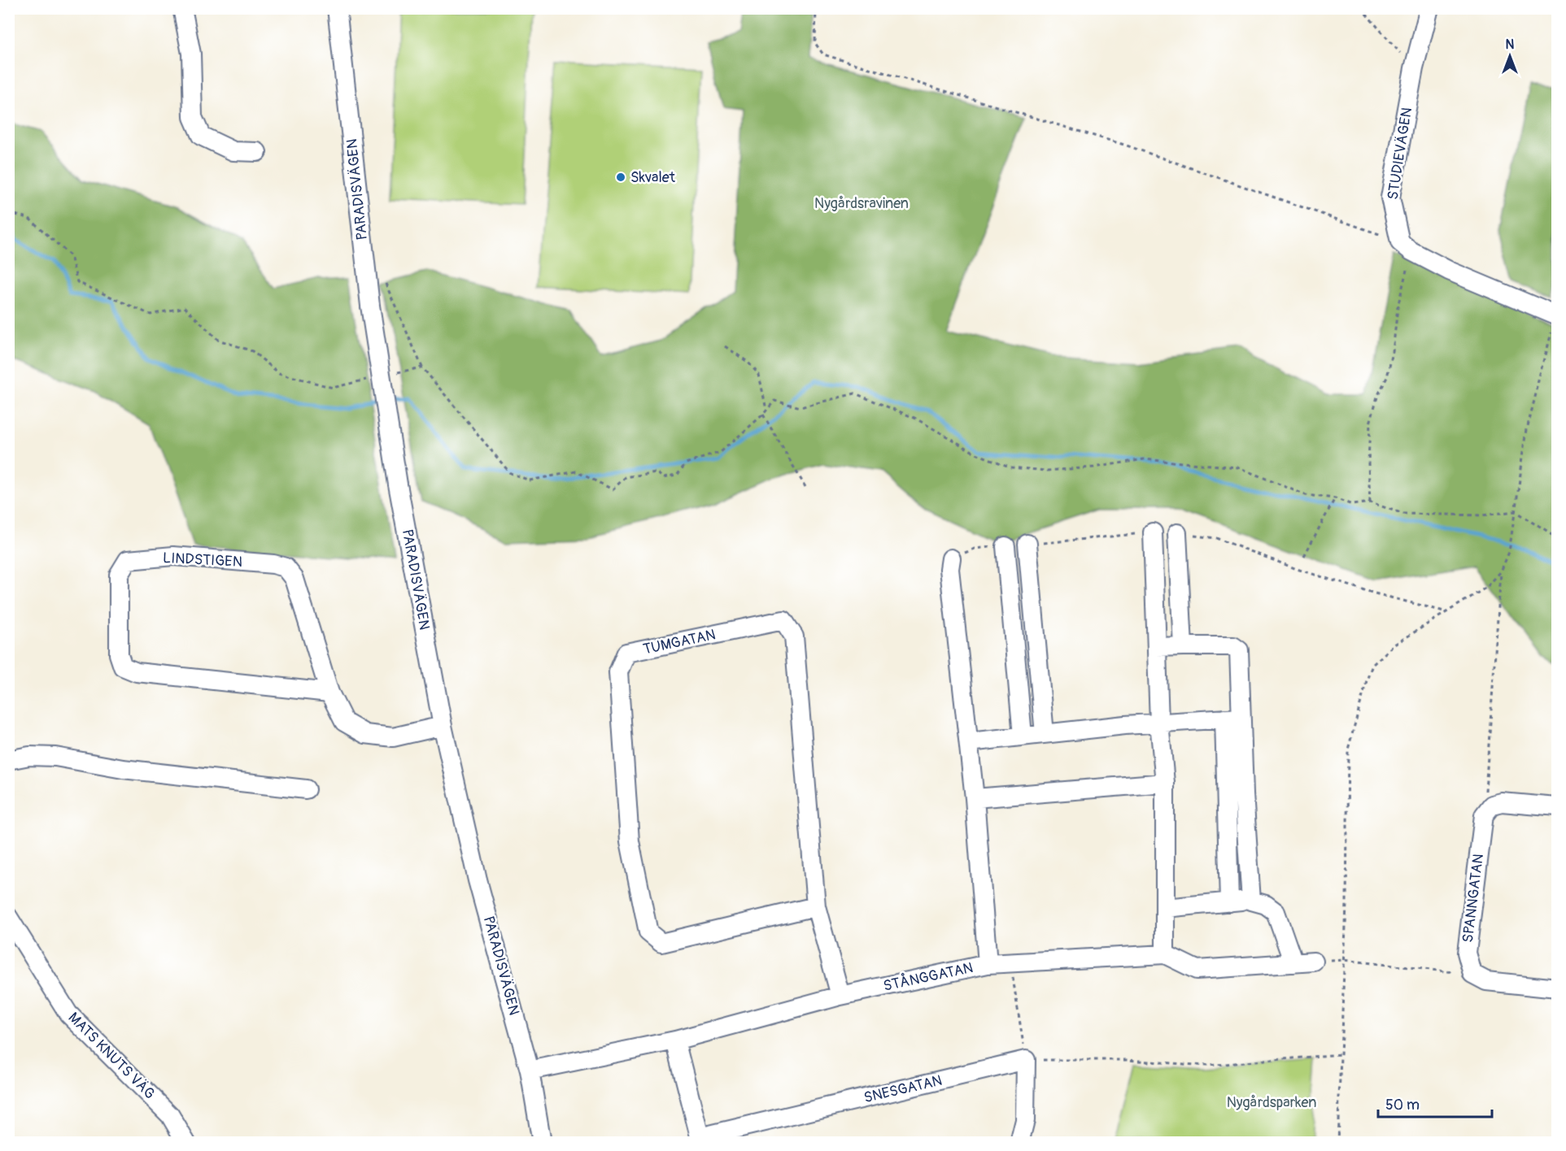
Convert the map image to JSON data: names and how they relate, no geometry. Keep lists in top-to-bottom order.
{
  "streets": {
    "street": [
      "STUDIEVÄGEN",
      "PARADISVÄGEN",
      "LINDSTIGEN",
      "TUMGATAN",
      "SPANNGATAN",
      "STÅNGGATAN",
      "MATS KNUTS VÄG",
      "SNESGATAN"
    ]
  },
  "crossings": [
    ["PARADISVÄGEN", "LINDSTIGEN"],
    ["PARADISVÄGEN", "STÅNGGATAN"],
    ["TUMGATAN", "STÅNGGATAN"],
    ["STÅNGGATAN", "SNESGATAN"]
  ],
  "parks": ["Nygårdsravinen", "Nygårdsparken"],
  "places": ["Skvalet"],
  "scale_bar": "50 m",
  "north": "top"
}
